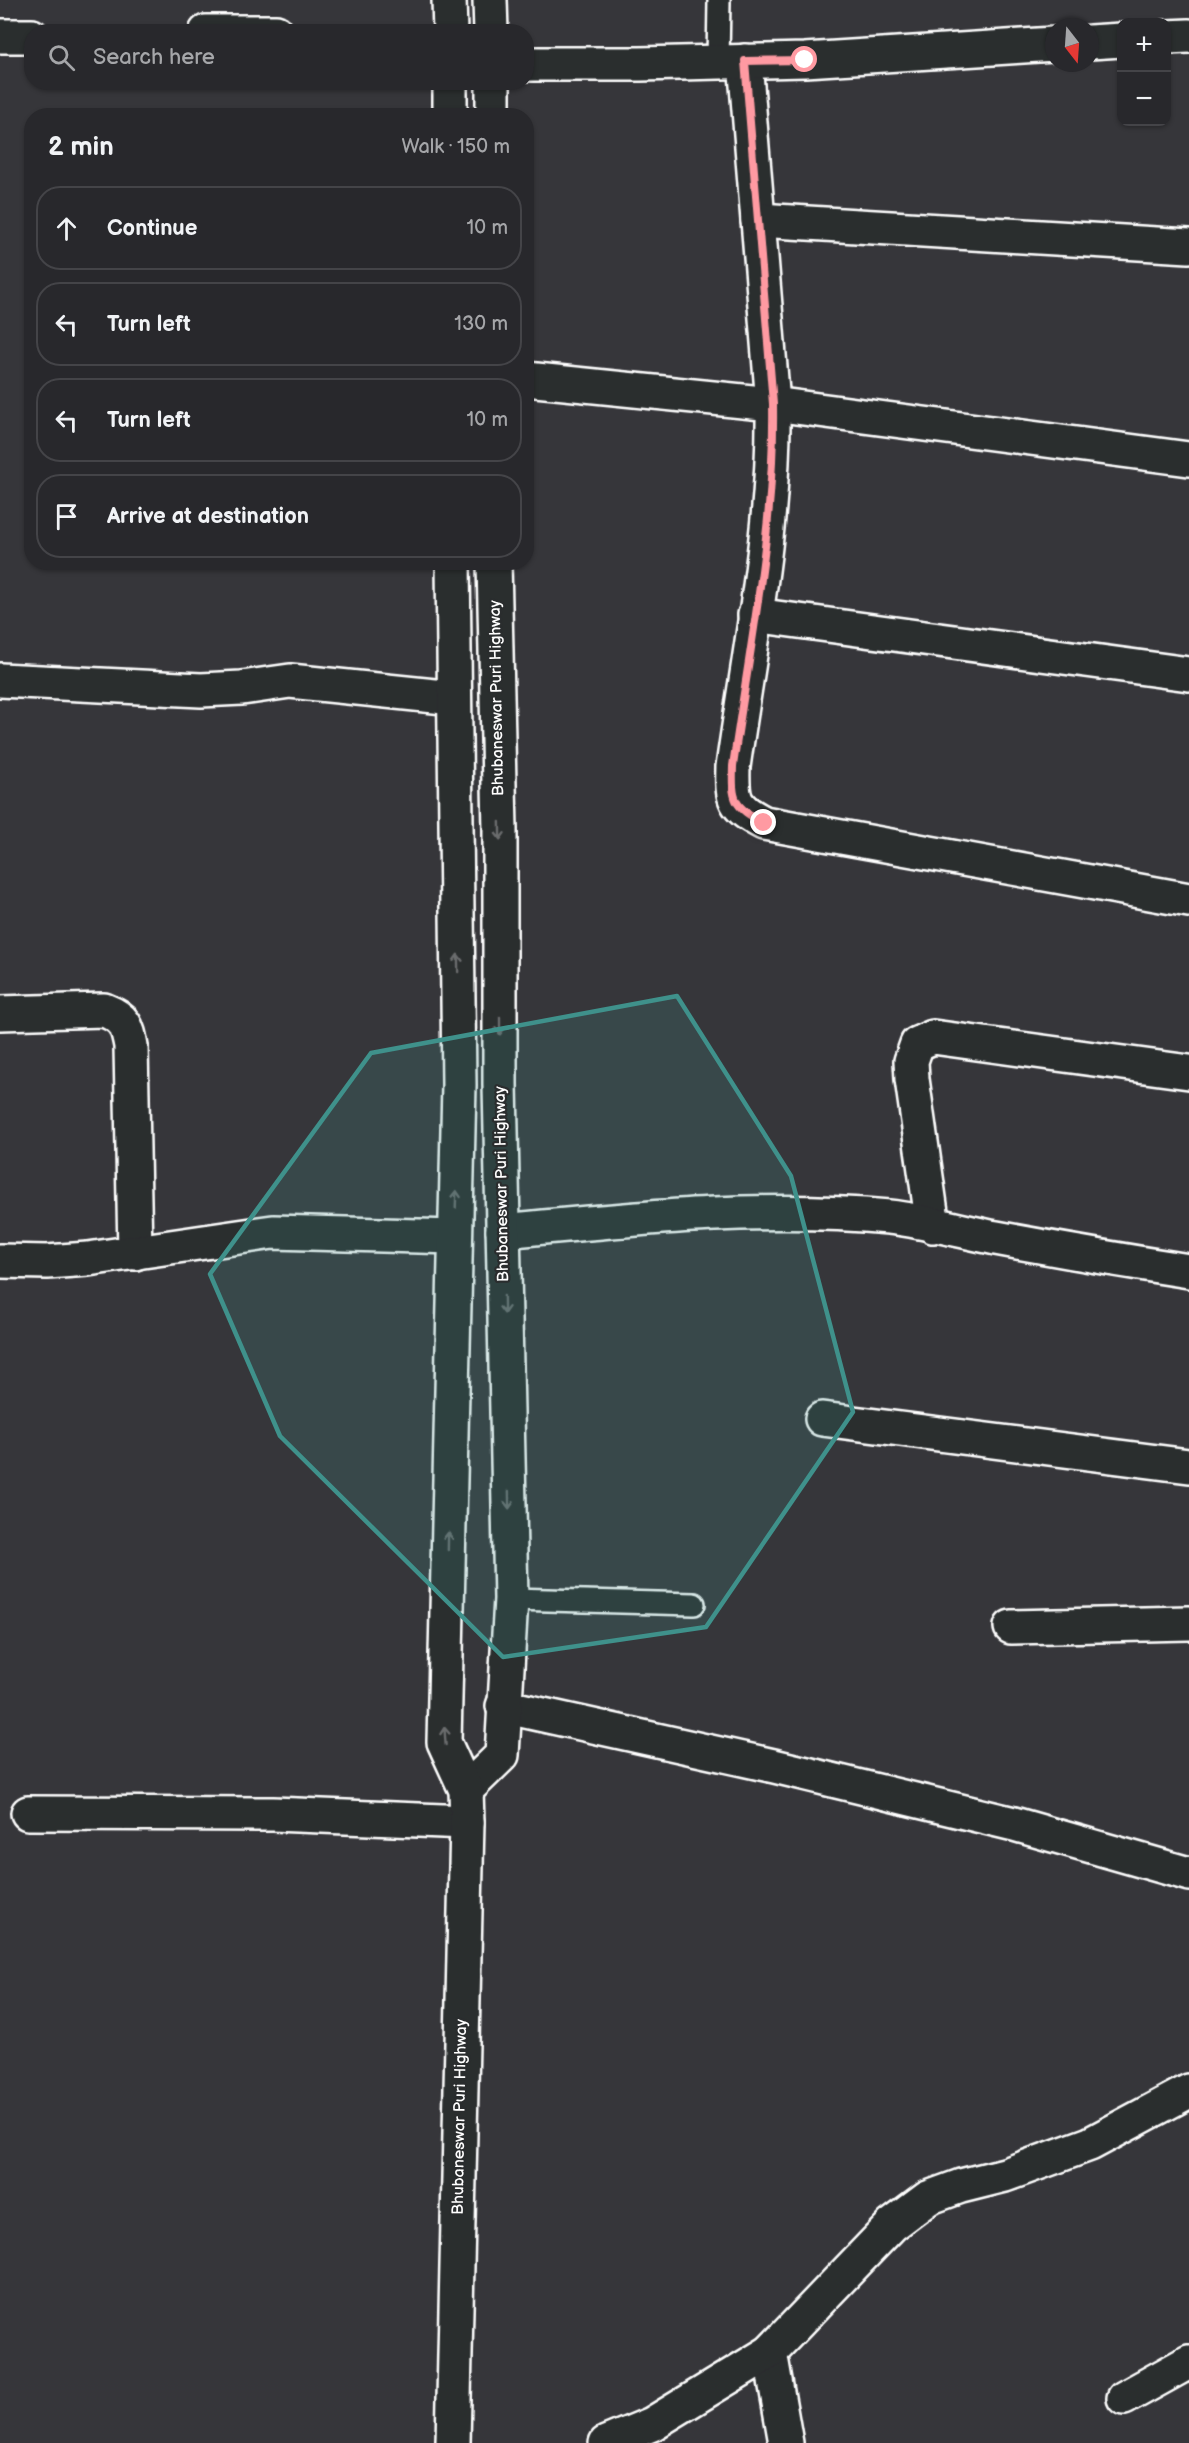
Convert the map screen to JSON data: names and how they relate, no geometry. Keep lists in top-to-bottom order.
{
  "streets": {
    "main road": ["Bhubaneswar Puri Highway"]
  },
  "north": "bottom",
  "page": {
    "map_buttons": ["+", "−"],
    "search": "Search here",
    "heading": ["2 min", "Walk · 150 m"],
    "list": [
      ["Continue", "10 m"],
      ["Turn left", "130 m"],
      ["Turn left", "10 m"],
      "Arrive at destination"
    ]
  }
}
